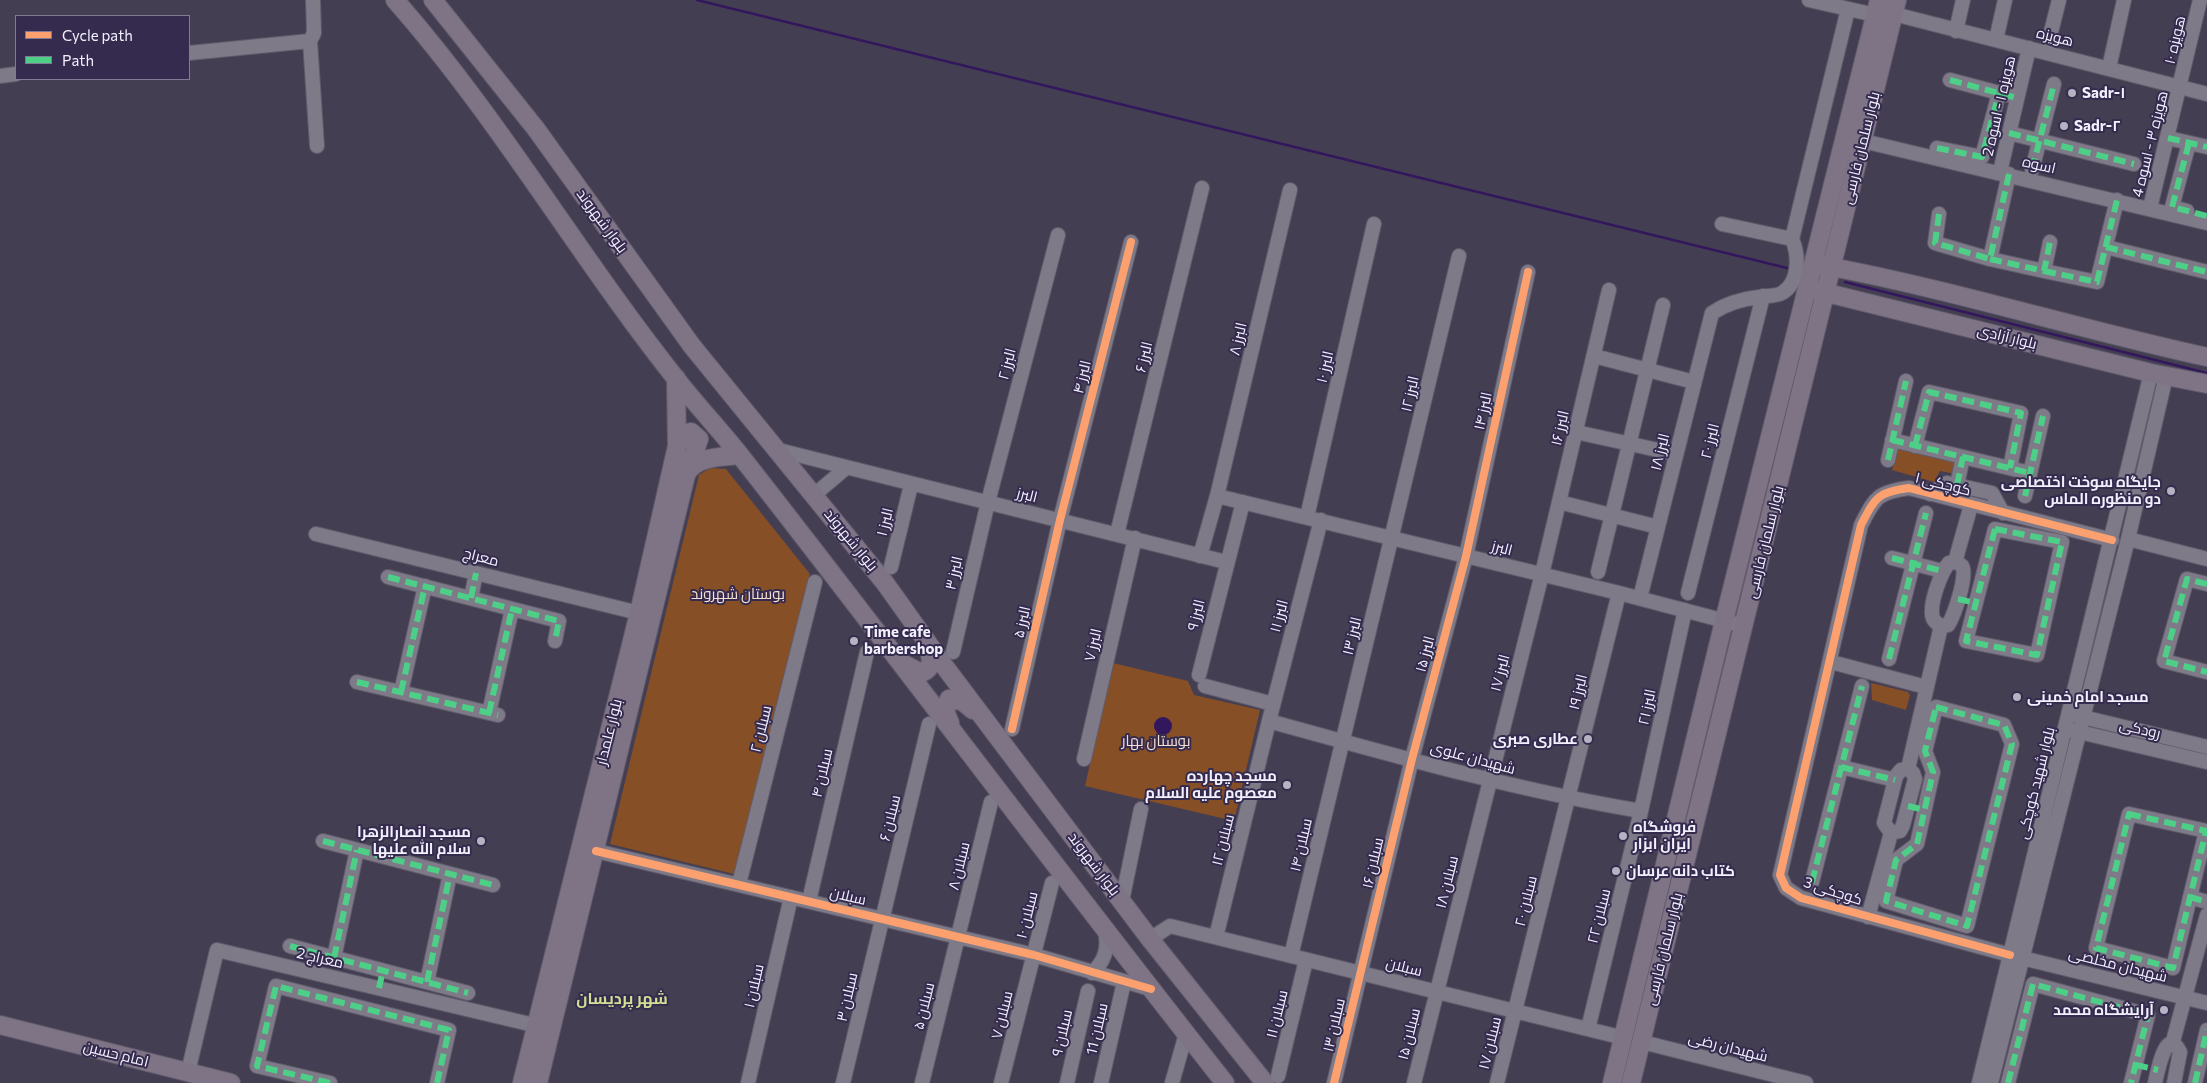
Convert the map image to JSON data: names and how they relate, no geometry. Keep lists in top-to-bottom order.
{
  "streets": {
    "main road": [
      "بلوار سلمان فارسی",
      "بلوار شهروند",
      "بلوار آزادی",
      "بلوار علمدار",
      "امام حسین"
    ],
    "street": [
      "هویزه",
      "هویزه ۱۰",
      "هویزه ۱ - اسوه 2",
      "هویزه ۳ - اسوه 4",
      "اسوه",
      "البرز ۸",
      "البرز ۶",
      "البرز ۲",
      "البرز ۱۰",
      "البرز ۴",
      "البرز ۱۲",
      "البرز ۱۴",
      "البرز ۱۶",
      "البرز ۲۰",
      "البرز ۱۸",
      "کوچکی ۱",
      "البرز",
      "البرز ۱",
      "معراج",
      "البرز ۳",
      "البرز ۹",
      "البرز ۱۱",
      "البرز ۵",
      "البرز ۱۳",
      "البرز ۷",
      "البرز ۱۵",
      "البرز ۱۷",
      "البرز ۱۹",
      "البرز ۲۱",
      "سبلان ۲",
      "رودکی",
      "شهیدان علوی",
      "سبلان ۴",
      "بلوار شهید کوچکی",
      "سبلان ۶",
      "سبلان ۱۲",
      "سبلان ۱۴",
      "سبلان ۱۶",
      "سبلان ۸",
      "سبلان ۱۸",
      "کوچکی 3",
      "سبلان",
      "سبلان ۲۰",
      "سبلان ۱۰",
      "سبلان ۲۲",
      "معراج 2",
      "شهیدان مخلصی",
      "سبلان ۱",
      "سبلان ۳",
      "سبلان ۵",
      "سبلان ۱۱",
      "سبلان ۷",
      "سبلان ۱۳",
      "سبلان 11",
      "سبلان ۹",
      "سبلان ۱۵",
      "سبلان ۱۷",
      "شهیدان رضی"
    ]
  },
  "crossings": [
    ["هویزه", "هویزه ۱۰"],
    ["هویزه", "هویزه ۱ - اسوه 2"],
    ["هویزه", "هویزه ۳ - اسوه 4"],
    ["هویزه", "بلوار سلمان فارسی"],
    ["هویزه ۱۰", "هویزه ۳ - اسوه 4"],
    ["هویزه ۱ - اسوه 2", "اسوه"],
    ["هویزه ۳ - اسوه 4", "اسوه"],
    ["بلوار سلمان فارسی", "اسوه"],
    ["بلوار سلمان فارسی", "بلوار آزادی"],
    ["بلوار سلمان فارسی", "البرز"],
    ["بلوار سلمان فارسی", "سبلان"],
    ["بلوار سلمان فارسی", "شهیدان رضی"],
    ["بلوار شهروند", "البرز"],
    ["بلوار شهروند", "بلوار علمدار"],
    ["بلوار شهروند", "سبلان"],
    ["بلوار شهروند", "سبلان ۱۱"],
    ["بلوار آزادی", "بلوار شهید کوچکی"],
    ["البرز ۸", "البرز"],
    ["البرز ۶", "البرز"],
    ["البرز ۲", "البرز"],
    ["البرز ۲", "البرز ۳"],
    ["البرز ۱۰", "البرز"],
    ["البرز ۴", "البرز"],
    ["البرز ۴", "البرز ۵"],
    ["البرز ۱۲", "البرز"],
    ["البرز ۱۲", "البرز ۱۳"],
    ["البرز ۱۴", "البرز"],
    ["البرز ۱۴", "البرز ۱۵"],
    ["البرز ۱۶", "البرز"],
    ["البرز ۱۶", "البرز ۱۷"],
    ["البرز ۲۰", "البرز ۱۸"],
    ["البرز ۱۸", "البرز"],
    ["کوچکی ۱", "بلوار شهید کوچکی"],
    ["کوچکی ۱", "کوچکی 3"],
    ["البرز", "البرز ۱"],
    ["البرز", "البرز ۳"],
    ["البرز", "البرز ۹"],
    ["البرز", "البرز ۱۱"],
    ["البرز", "البرز ۵"],
    ["البرز", "البرز ۱۳"],
    ["البرز", "البرز ۷"],
    ["البرز", "البرز ۱۵"],
    ["البرز", "البرز ۱۷"],
    ["البرز", "البرز ۱۹"],
    ["البرز", "البرز ۲۱"],
    ["معراج", "بلوار علمدار"],
    ["البرز ۹", "البرز ۱۱"],
    ["البرز ۱۱", "شهیدان علوی"],
    ["البرز ۱۱", "سبلان ۱۲"],
    ["البرز ۱۳", "شهیدان علوی"],
    ["البرز ۱۳", "سبلان ۱۴"],
    ["البرز ۱۵", "شهیدان علوی"],
    ["البرز ۱۵", "سبلان ۱۶"],
    ["البرز ۱۷", "شهیدان علوی"],
    ["البرز ۱۷", "سبلان ۱۸"],
    ["البرز ۱۹", "شهیدان علوی"],
    ["البرز ۱۹", "سبلان ۲۰"],
    ["البرز ۲۱", "شهیدان علوی"],
    ["البرز ۲۱", "سبلان ۲۲"],
    ["سبلان ۲", "سبلان"],
    ["رودکی", "بلوار شهید کوچکی"],
    ["بلوار علمدار", "سبلان"],
    ["بلوار علمدار", "معراج 2"],
    ["شهیدان علوی", "سبلان ۱۲"],
    ["شهیدان علوی", "سبلان ۱۴"],
    ["شهیدان علوی", "سبلان ۱۶"],
    ["شهیدان علوی", "سبلان ۱۸"],
    ["شهیدان علوی", "سبلان ۲۰"],
    ["شهیدان علوی", "سبلان ۲۲"],
    ["سبلان ۴", "سبلان"],
    ["بلوار شهید کوچکی", "کوچکی 3"],
    ["بلوار شهید کوچکی", "شهیدان مخلصی"],
    ["سبلان ۶", "سبلان"],
    ["سبلان ۶", "سبلان ۳"],
    ["سبلان ۱۲", "سبلان"],
    ["سبلان ۱۴", "سبلان"],
    ["سبلان ۱۶", "سبلان"],
    ["سبلان ۱۶", "سبلان ۱۳"],
    ["سبلان ۸", "سبلان"],
    ["سبلان ۸", "سبلان ۵"],
    ["سبلان ۱۸", "سبلان"],
    ["سبلان ۱۸", "سبلان ۱۵"],
    ["کوچکی 3", "شهیدان مخلصی"],
    ["سبلان", "سبلان ۲۰"],
    ["سبلان", "سبلان ۱۰"],
    ["سبلان", "سبلان ۲۲"],
    ["سبلان", "سبلان ۱"],
    ["سبلان", "سبلان ۳"],
    ["سبلان", "سبلان ۵"],
    ["سبلان", "سبلان ۱۱"],
    ["سبلان", "سبلان ۷"],
    ["سبلان", "سبلان ۱۳"],
    ["سبلان", "سبلان 11"],
    ["سبلان", "سبلان ۱۵"],
    ["سبلان", "سبلان ۱۷"],
    ["سبلان ۲۰", "سبلان ۱۷"],
    ["سبلان ۱۰", "سبلان ۷"],
    ["معراج 2", "امام حسین"]
  ],
  "districts": ["شهر پردیسان"],
  "parks": ["بوستان شهروند", "بوستان بهار"],
  "places": [
    "Sadr-۱",
    "Sadr-۲",
    "جایگاه سوخت اختصاصی دو منظوره الماس",
    "Time cafe barbershop",
    "مسجد امام خمینی",
    "عطاری صبری",
    "مسجد چهارده معصوم علیه السلام",
    "فروشگاه ایران ابزار",
    "مسجد انصارالزهرا سلام الله علیها",
    "کتاب دانه عرسان",
    "آرایشگاه محمد"
  ],
  "legend": ["Cycle path", "Path"]
}
